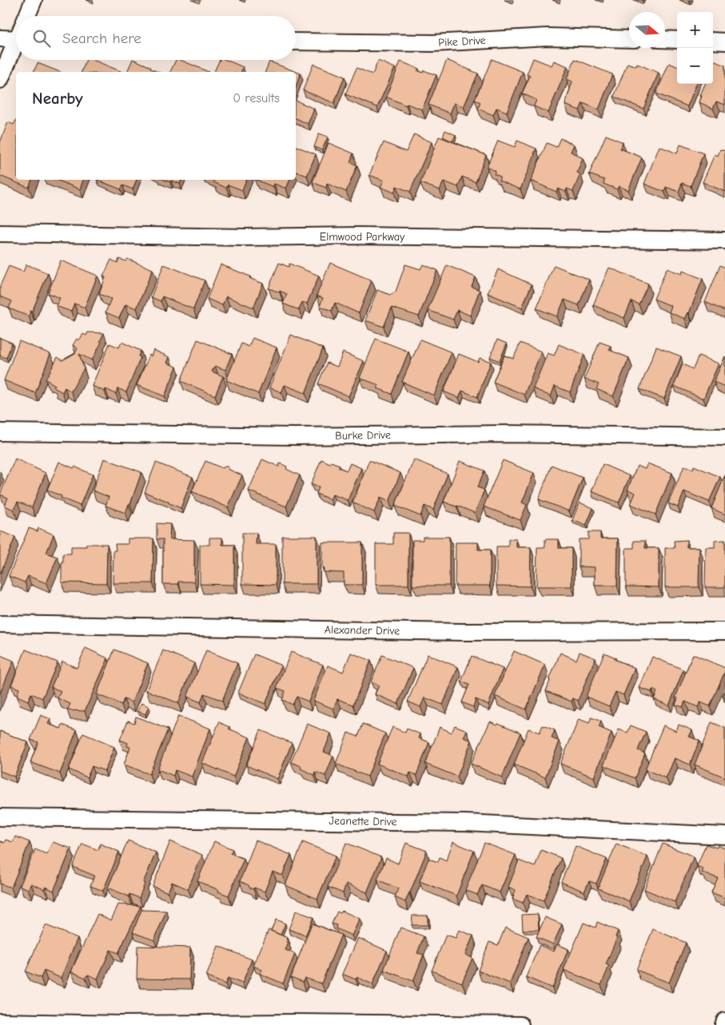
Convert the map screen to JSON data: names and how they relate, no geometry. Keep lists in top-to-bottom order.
{
  "streets": {
    "street": [
      "Pike Drive",
      "Elmwood Parkway",
      "Burke Drive",
      "Alexander Drive",
      "Jeanette Drive"
    ]
  },
  "north": "right",
  "page": {
    "map_buttons": ["+", "−"],
    "search": "Search here",
    "heading": ["Nearby", "0 results"]
  }
}
